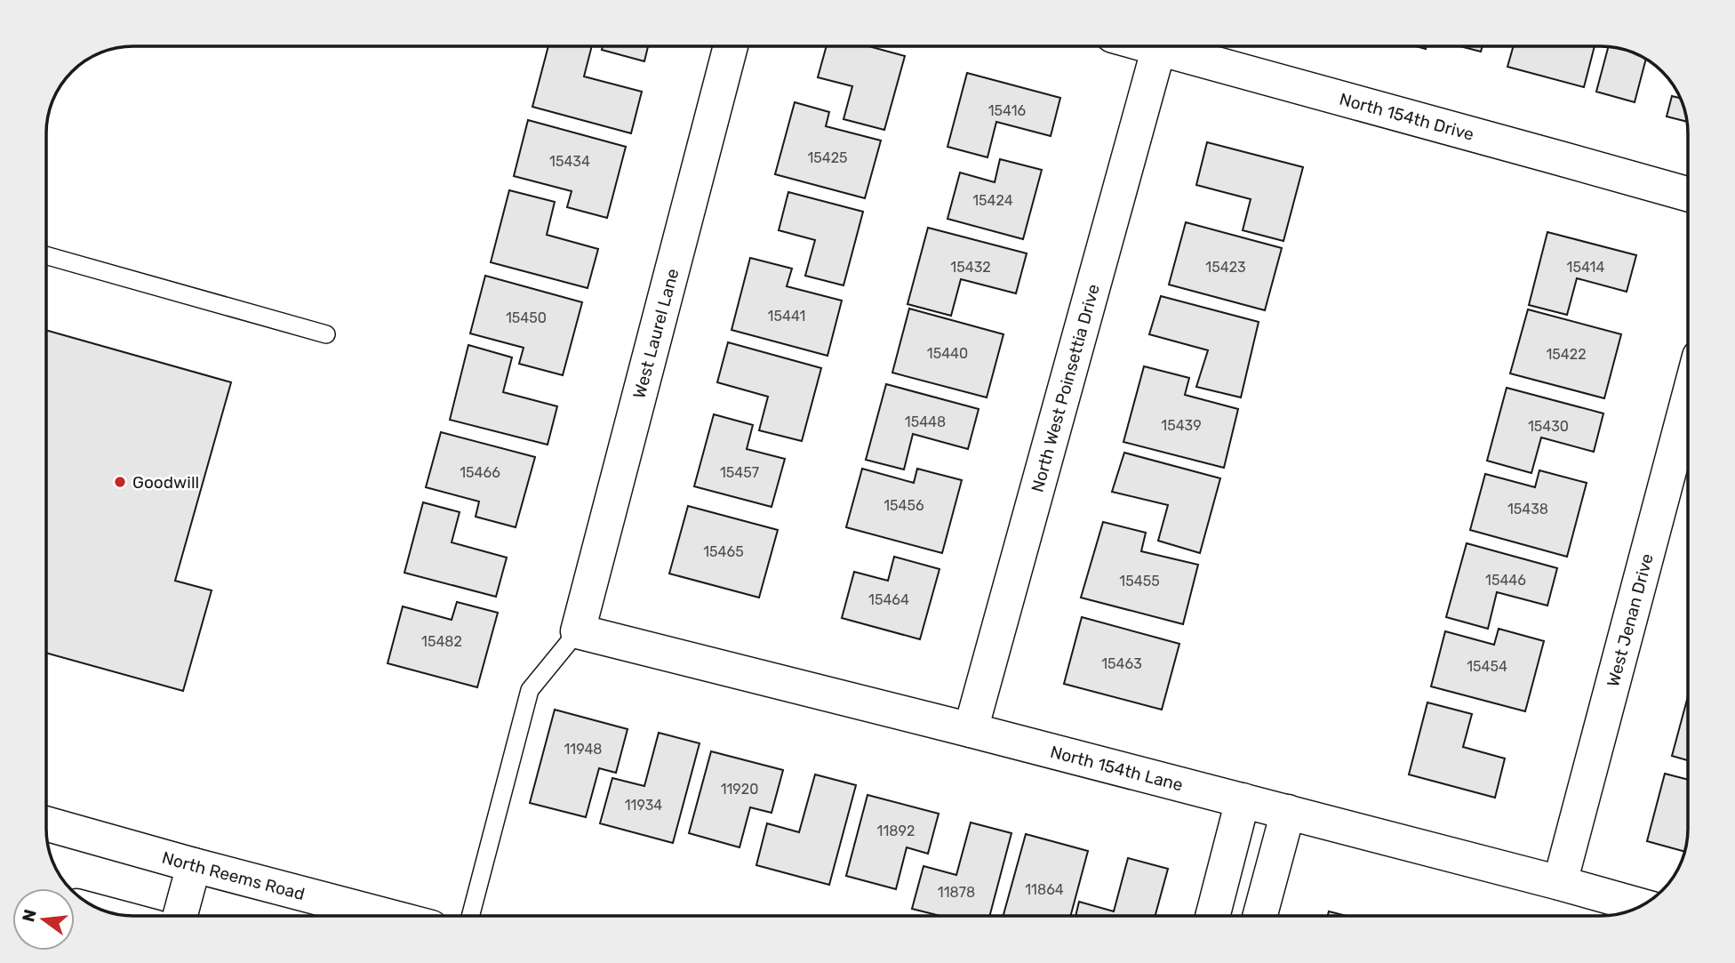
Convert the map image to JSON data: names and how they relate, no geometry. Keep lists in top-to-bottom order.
{
  "streets": {
    "street": [
      "North 154th Drive",
      "West Laurel Lane",
      "North West Poinsettia Drive",
      "West Jenan Drive",
      "North 154th Lane",
      "North Reems Road"
    ]
  },
  "crossings": [
    ["North 154th Drive", "North West Poinsettia Drive"],
    ["West Laurel Lane", "North 154th Lane"],
    ["North West Poinsettia Drive", "North 154th Lane"],
    ["West Jenan Drive", "North 154th Lane"]
  ],
  "places": ["Goodwill"],
  "house_numbers": [
    "15416",
    "15425",
    "15434",
    "15424",
    "15432",
    "15423",
    "15414",
    "15441",
    "15450",
    "15440",
    "15422",
    "15448",
    "15439",
    "15430",
    "15466",
    "15457",
    "15456",
    "15438",
    "15465",
    "15446",
    "15455",
    "15464",
    "15482",
    "15463",
    "15454",
    "11948",
    "11920",
    "11934",
    "11892",
    "11864",
    "11878"
  ],
  "north": "left"
}
